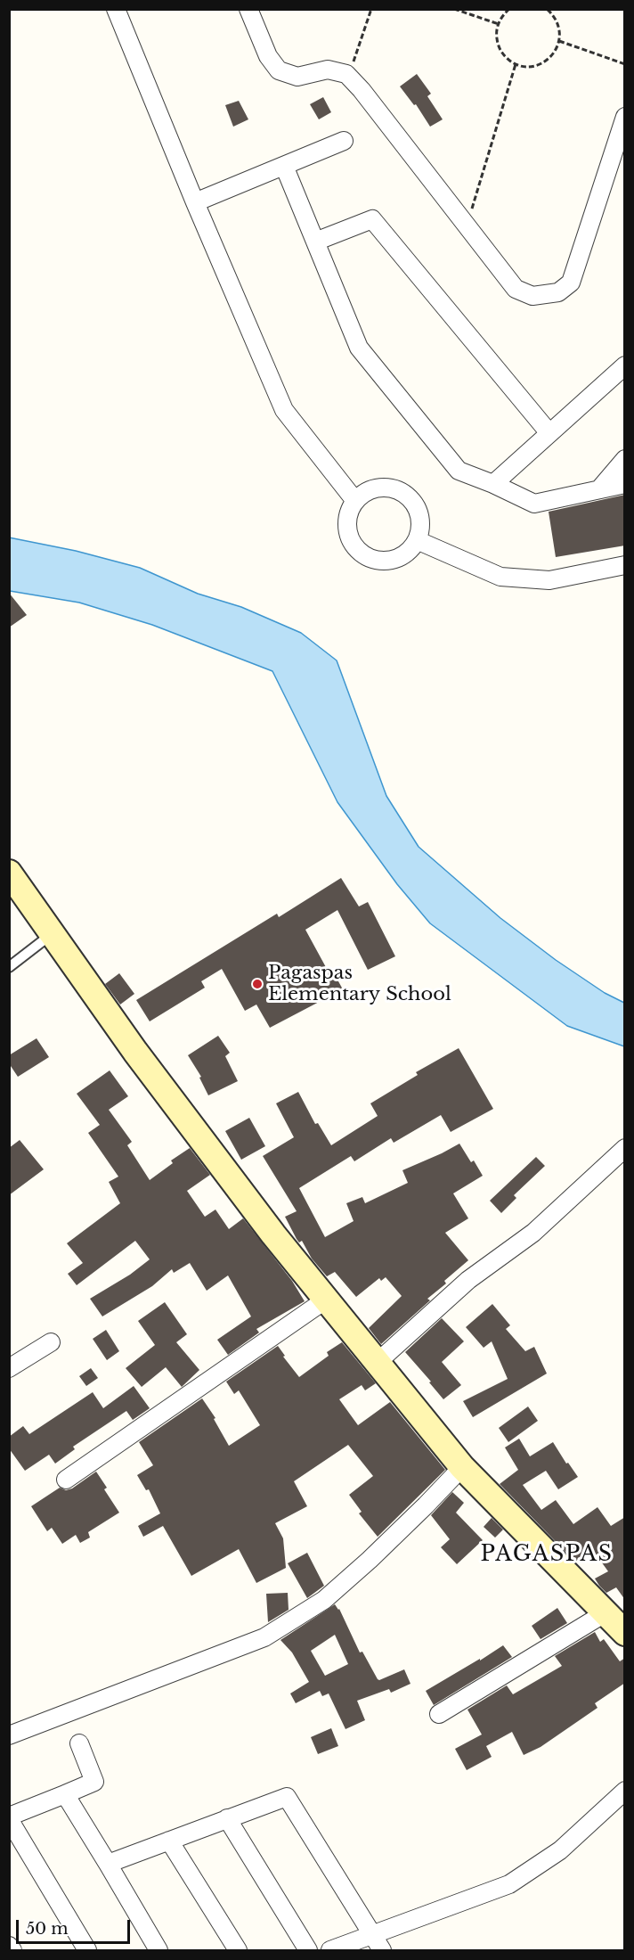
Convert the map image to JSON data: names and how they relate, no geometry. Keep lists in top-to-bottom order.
{
  "districts": ["PAGASPAS"],
  "places": ["Pagaspas Elementary School"],
  "scale_bar": "50 m"
}
